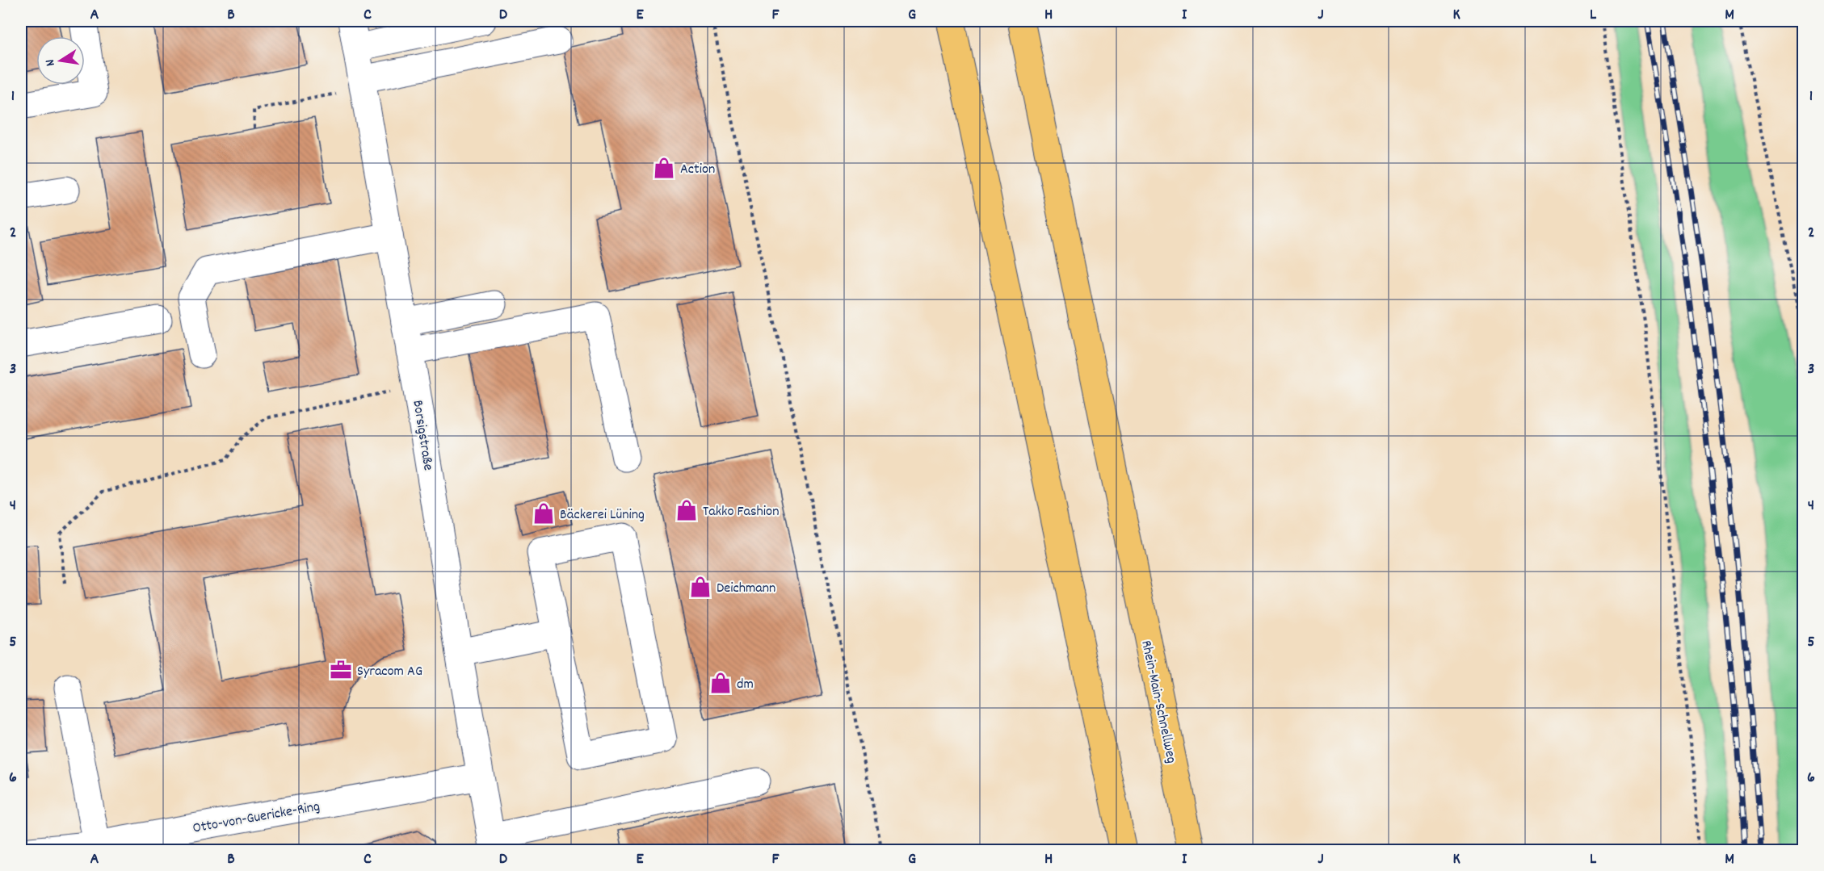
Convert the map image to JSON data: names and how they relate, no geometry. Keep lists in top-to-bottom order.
{
  "streets": {
    "highway": ["Rhein-Main-Schnellweg"],
    "street": ["Borsigstraße", "Otto-von-Guericke-Ring"]
  },
  "crossings": [
    ["Borsigstraße", "Otto-von-Guericke-Ring"]
  ],
  "places": {
    "shop": [
      "Action",
      "Takko Fashion",
      "Bäckerei Lüning",
      "Deichmann",
      "dm"
    ],
    "office": ["Syracom AG"]
  },
  "north": "left",
  "grid": {
    "columns": [
      "A",
      "B",
      "C",
      "D",
      "E",
      "F",
      "G",
      "H",
      "I",
      "J",
      "K",
      "L",
      "M"
    ],
    "rows": [
      "1",
      "2",
      "3",
      "4",
      "5",
      "6"
    ]
  }
}
